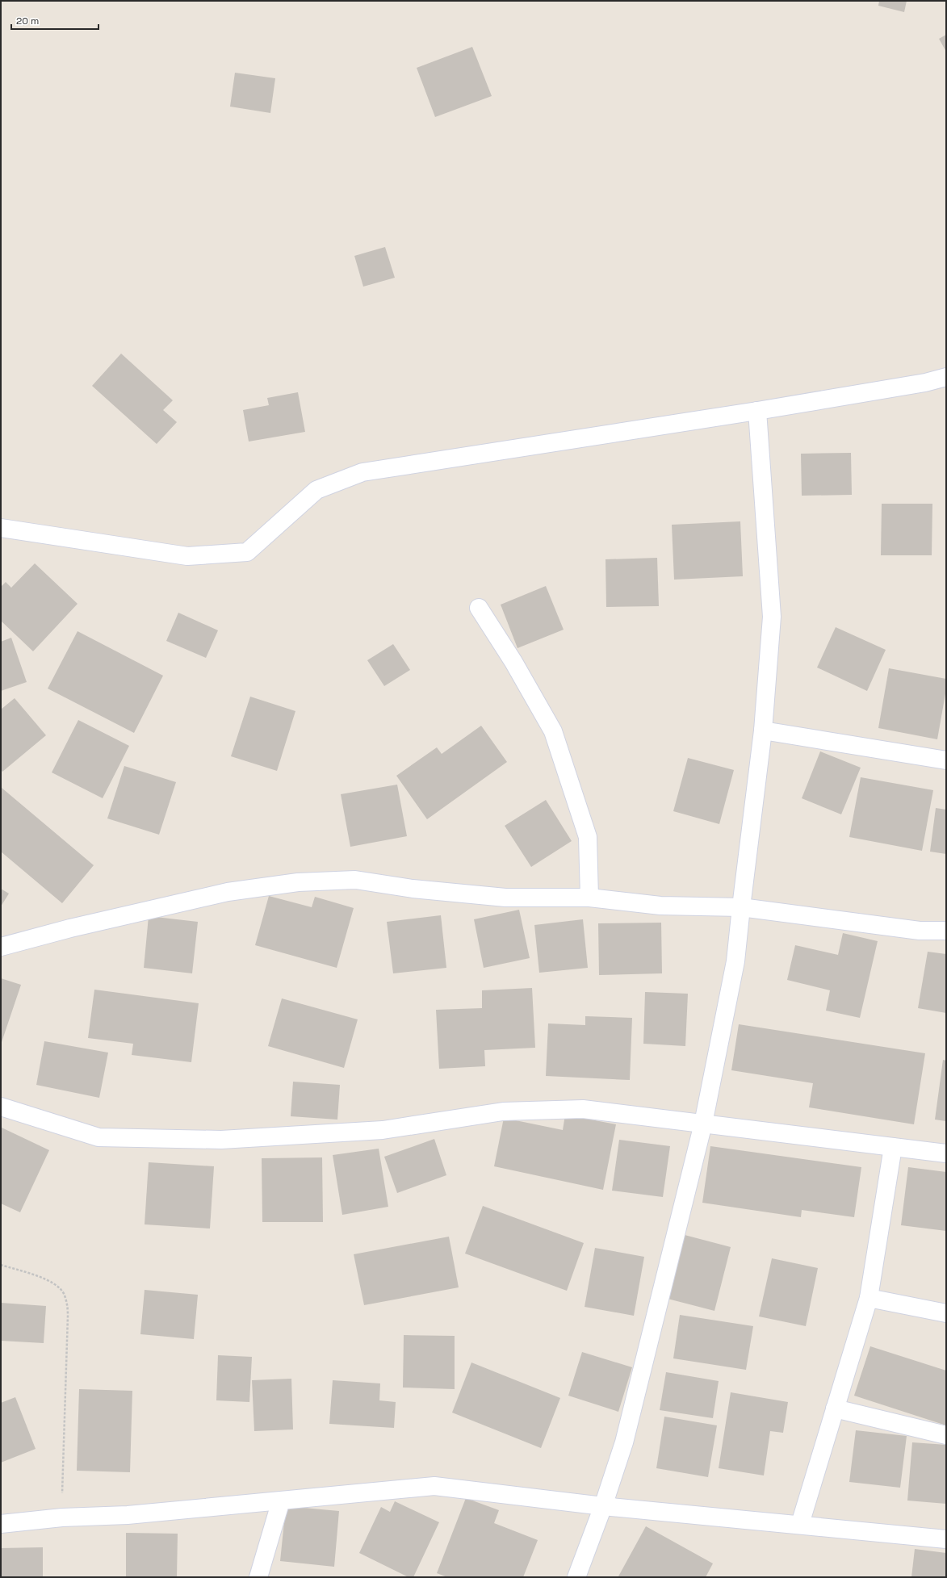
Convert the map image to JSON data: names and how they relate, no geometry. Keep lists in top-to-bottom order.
{
  "scale_bar": "20 m"
}
